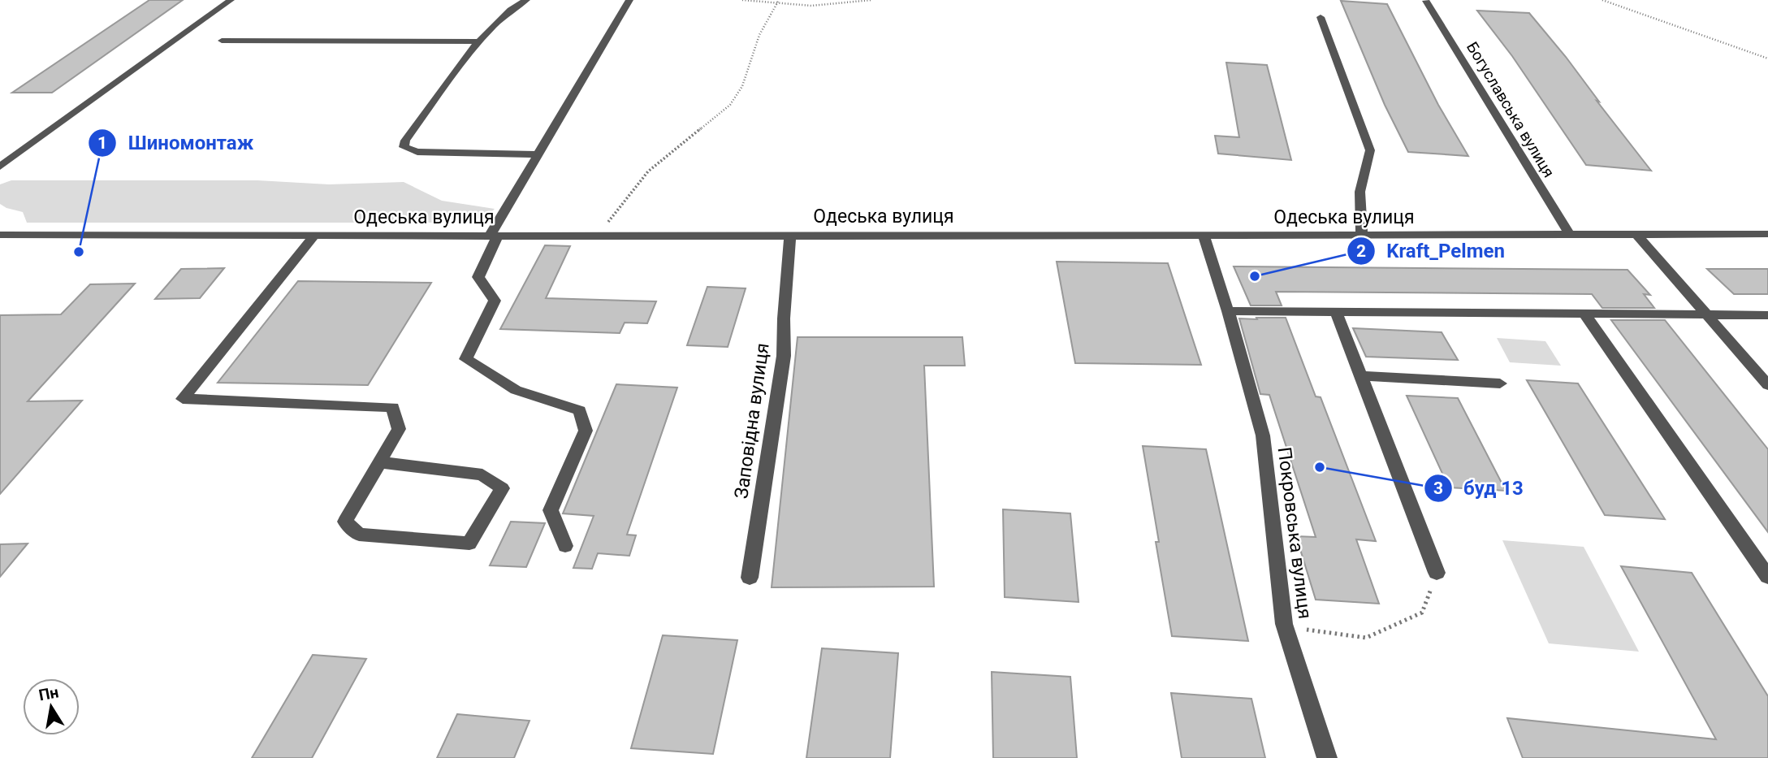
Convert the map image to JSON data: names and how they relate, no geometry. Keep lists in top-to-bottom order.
{
  "streets": {
    "street": [
      "Богуславська вулиця",
      "Одеська вулиця",
      "Заповідна вулиця",
      "Покровська вулиця"
    ]
  },
  "crossings": [
    ["Богуславська вулиця", "Одеська вулиця"],
    ["Одеська вулиця", "Заповідна вулиця"],
    ["Одеська вулиця", "Покровська вулиця"]
  ],
  "places": ["Шиномонтаж", "Kraft_Pelmen", "буд 13"],
  "north": "top"
}
